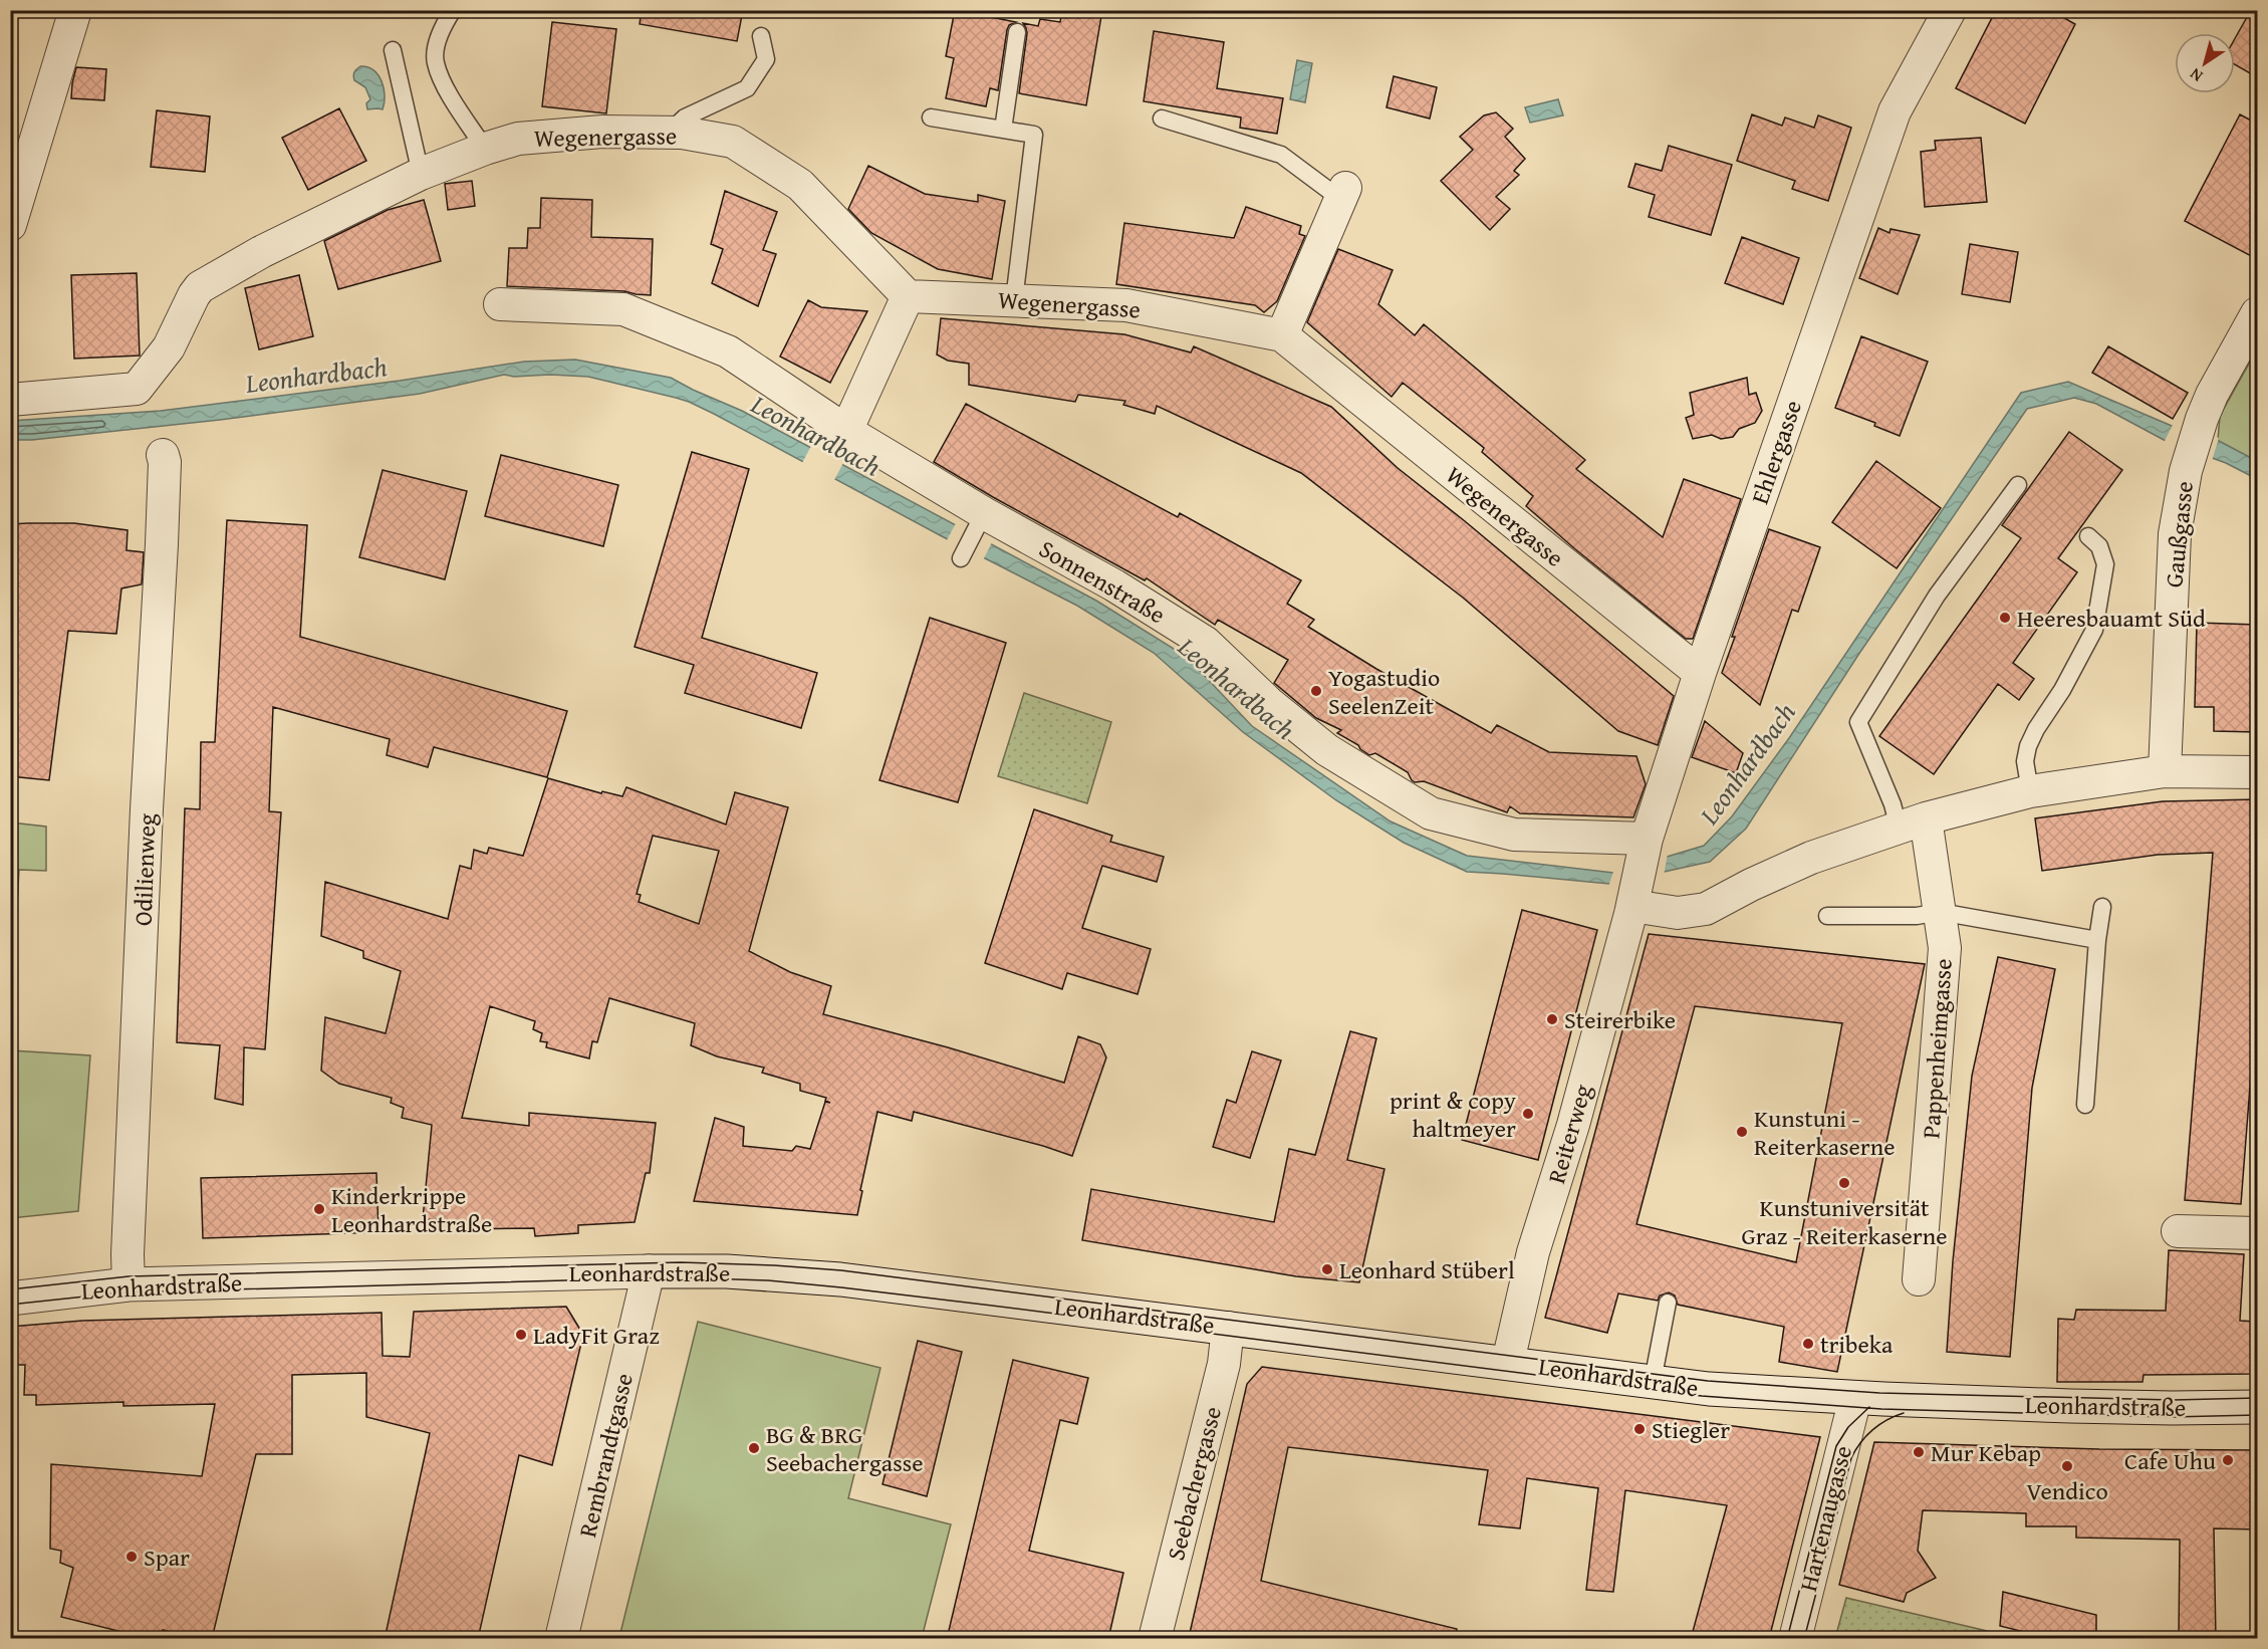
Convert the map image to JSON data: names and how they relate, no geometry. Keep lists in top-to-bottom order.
{
  "streets": {
    "main road": ["Leonhardstraße"],
    "street": [
      "Wegenergasse",
      "Ehlergasse",
      "Gaußgasse",
      "Sonnenstraße",
      "Odilienweg",
      "Pappenheimgasse",
      "Reiterweg",
      "Rembrandtgasse",
      "Seebachergasse",
      "Hartenaugasse"
    ]
  },
  "crossings": [
    ["Wegenergasse", "Ehlergasse"],
    ["Ehlergasse", "Sonnenstraße"],
    ["Ehlergasse", "Reiterweg"],
    ["Odilienweg", "Leonhardstraße"],
    ["Reiterweg", "Leonhardstraße"],
    ["Leonhardstraße", "Rembrandtgasse"],
    ["Leonhardstraße", "Seebachergasse"],
    ["Leonhardstraße", "Hartenaugasse"]
  ],
  "water": ["Leonhardbach"],
  "places": [
    "Heeresbauamt Süd",
    "Yogastudio SeelenZeit",
    "Steirerbike",
    "print & copy haltmeyer",
    "Kunstuni - Reiterkaserne",
    "Kunstuniversität Graz - Reiterkaserne",
    "Kinderkrippe Leonhardstraße",
    "Leonhard Stüberl",
    "LadyFit Graz",
    "tribeka",
    "Stiegler",
    "BG & BRG Seebachergasse",
    "Mur Kebap",
    "Cafe Uhu",
    "Vendico",
    "Spar"
  ],
  "north": "bottom left"
}
